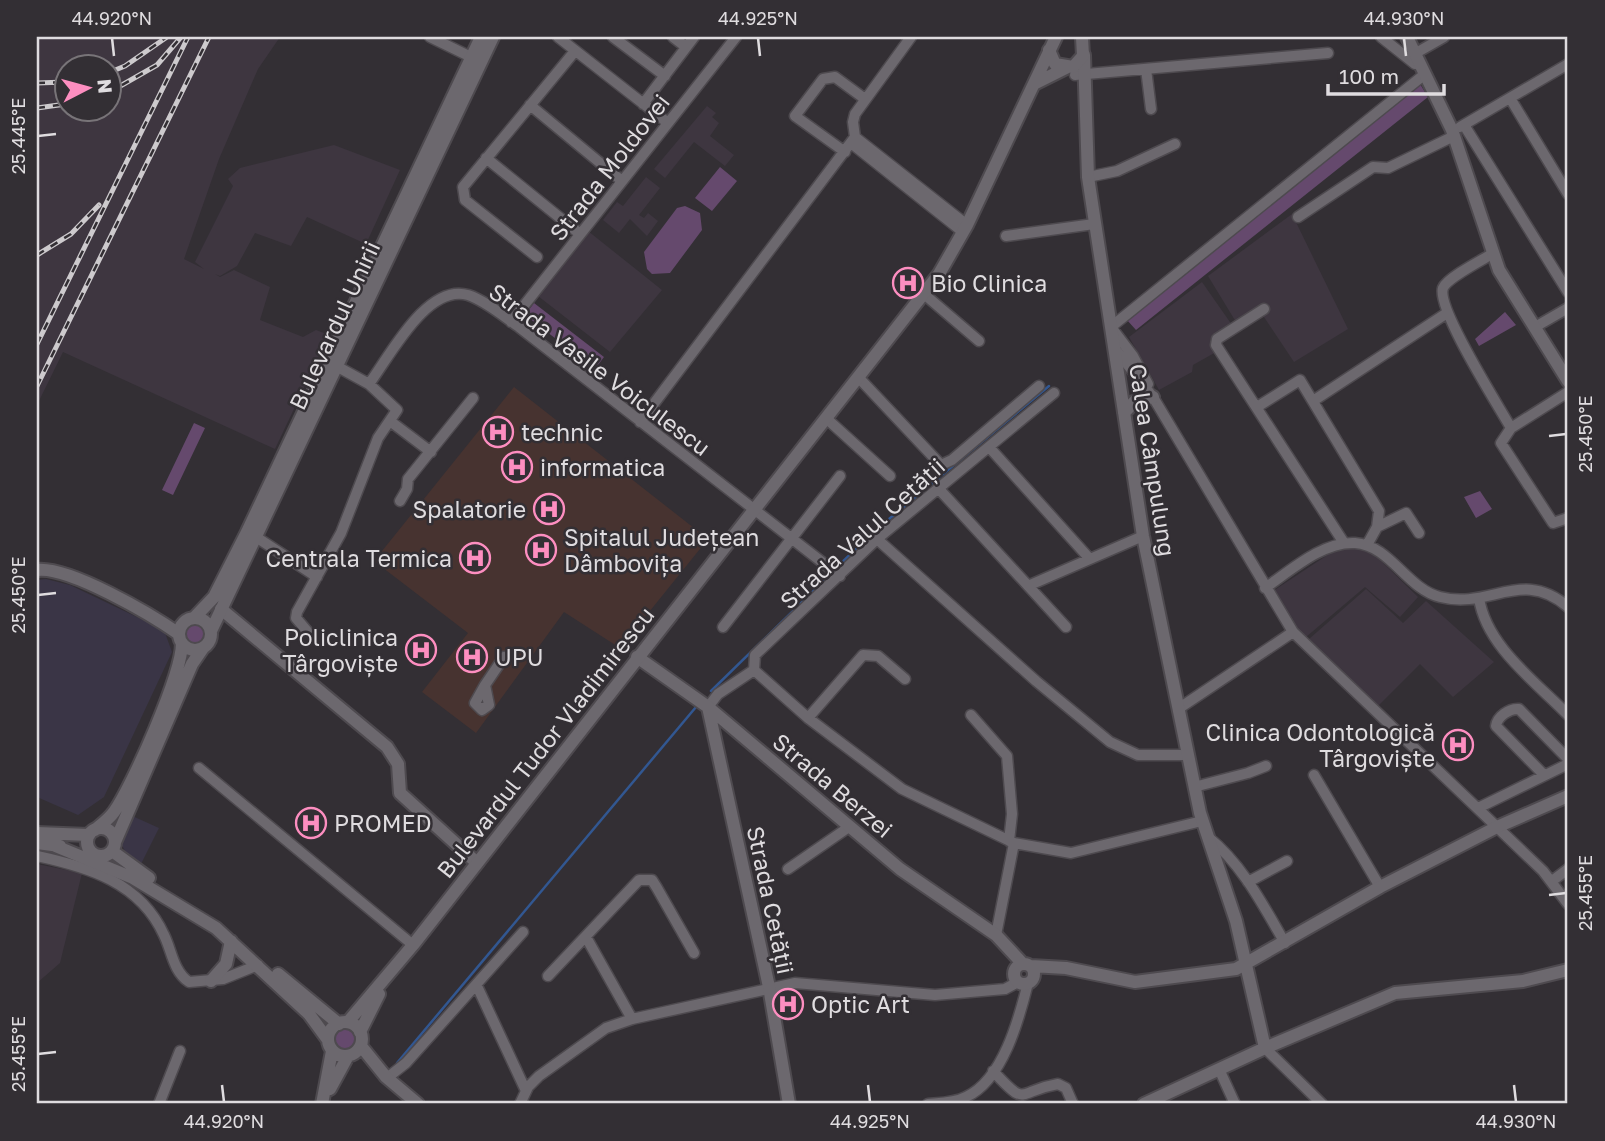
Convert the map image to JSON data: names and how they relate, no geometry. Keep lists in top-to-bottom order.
{
  "streets": {
    "main road": [
      "Bulevardul Unirii",
      "Calea Câmpulung",
      "Bulevardul Tudor Vladimirescu",
      "Strada Berzei",
      "Strada Cetății"
    ],
    "street": ["Strada Moldovei", "Strada Vasile Voiculescu", "Strada Valul Cetății"]
  },
  "crossings": [
    ["Strada Moldovei", "Strada Vasile Voiculescu"],
    ["Strada Vasile Voiculescu", "Strada Valul Cetății"],
    ["Strada Vasile Voiculescu", "Bulevardul Tudor Vladimirescu"],
    ["Strada Valul Cetății", "Bulevardul Tudor Vladimirescu"],
    ["Strada Valul Cetății", "Strada Berzei"],
    ["Strada Valul Cetății", "Strada Cetății"],
    ["Bulevardul Tudor Vladimirescu", "Strada Berzei"],
    ["Strada Berzei", "Strada Cetății"]
  ],
  "places": {
    "hospital": [
      "Bio Clinica",
      "technic",
      "informatica",
      "Spalatorie",
      "Spitalul Județean Dâmbovița",
      "Centrala Termica",
      "Policlinica Târgoviște",
      "UPU",
      "Clinica Odontologică Târgoviște",
      "PROMED",
      "Optic Art"
    ]
  },
  "scale_bar": "100 m",
  "north": "right",
  "coordinates": [
    "44.920°N",
    "44.925°N",
    "44.930°N",
    "25.445°E",
    "25.450°E",
    "25.455°E"
  ]
}
